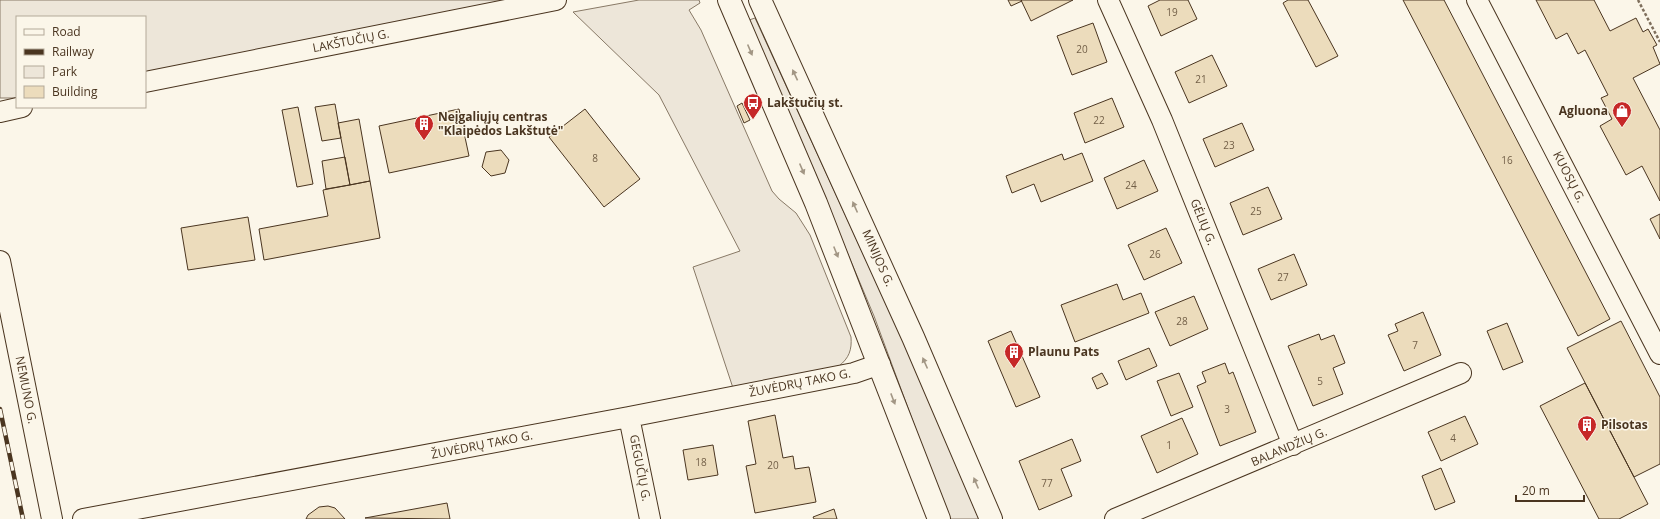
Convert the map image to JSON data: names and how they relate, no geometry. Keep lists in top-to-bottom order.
{
  "streets": {
    "main road": ["MINIJOS G."],
    "street": [
      "LAKŠTUČIŲ G.",
      "KUOSŲ G.",
      "GĖLIŲ G.",
      "ŽUVĖDRŲ TAKO G.",
      "NEMUNO G.",
      "BALANDŽIŲ G.",
      "GEGUČIŲ G."
    ]
  },
  "crossings": [
    ["GĖLIŲ G.", "BALANDŽIŲ G."],
    ["ŽUVĖDRŲ TAKO G.", "GEGUČIŲ G."]
  ],
  "places": {
    "bus stop": ["Lakštučių st."],
    "shop": ["Agluona"],
    "building": ["Neįgaliųjų centras \"Klaipėdos Lakštutė\"", "Plaunu Pats", "Pilsotas"]
  },
  "house_numbers": [
    "19",
    "20",
    "21",
    "22",
    "23",
    "8",
    "16",
    "24",
    "25",
    "26",
    "27",
    "28",
    "7",
    "5",
    "3",
    "4",
    "1",
    "18",
    "20",
    "77"
  ],
  "legend": [
    "Road",
    "Railway",
    "Park",
    "Building"
  ],
  "scale_bar": "20 m"
}
